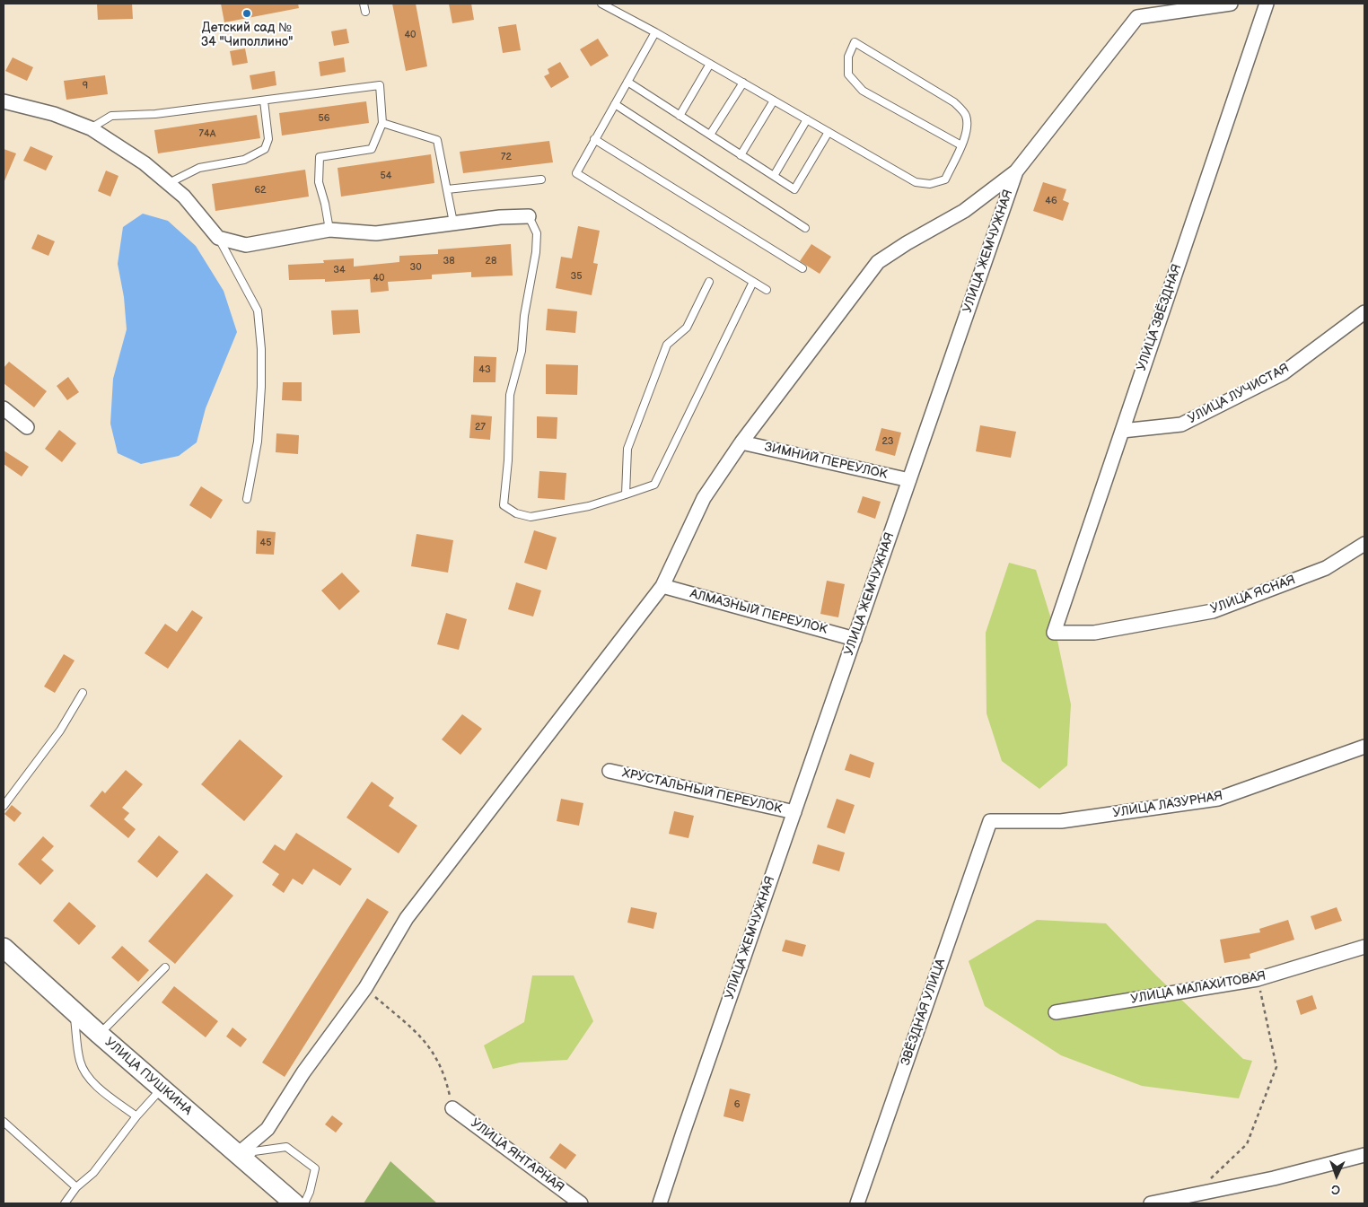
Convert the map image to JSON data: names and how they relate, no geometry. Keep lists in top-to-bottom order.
{
  "streets": {
    "street": [
      "УЛИЦА ЖЕМЧУЖНАЯ",
      "УЛИЦА ЗВЁЗДНАЯ",
      "УЛИЦА ЛУЧИСТАЯ",
      "ЗИМНИЙ ПЕРЕУЛОК",
      "УЛИЦА ЯСНАЯ",
      "АЛМАЗНЫЙ ПЕРЕУЛОК",
      "ХРУСТАЛЬНЫЙ ПЕРЕУЛОК",
      "УЛИЦА ЛАЗУРНАЯ",
      "УЛИЦА МАЛАХИТОВАЯ",
      "ЗВЁЗДНАЯ УЛИЦА",
      "УЛИЦА ПУШКИНА",
      "УЛИЦА ЯНТАРНАЯ"
    ]
  },
  "crossings": [
    ["УЛИЦА ЖЕМЧУЖНАЯ", "ЗИМНИЙ ПЕРЕУЛОК"],
    ["УЛИЦА ЖЕМЧУЖНАЯ", "АЛМАЗНЫЙ ПЕРЕУЛОК"],
    ["УЛИЦА ЖЕМЧУЖНАЯ", "ХРУСТАЛЬНЫЙ ПЕРЕУЛОК"],
    ["УЛИЦА ЗВЁЗДНАЯ", "УЛИЦА ЛУЧИСТАЯ"],
    ["УЛИЦА ЗВЁЗДНАЯ", "УЛИЦА ЯСНАЯ"],
    ["УЛИЦА ЛАЗУРНАЯ", "ЗВЁЗДНАЯ УЛИЦА"]
  ],
  "places": ["Детский сад № 34 \"Чиполлино\""],
  "house_numbers": [
    "40",
    "9",
    "56",
    "74А",
    "72",
    "54",
    "62",
    "46",
    "38",
    "28",
    "30",
    "34",
    "35",
    "40",
    "43",
    "27",
    "23",
    "45",
    "6"
  ],
  "north": "bottom"
}
